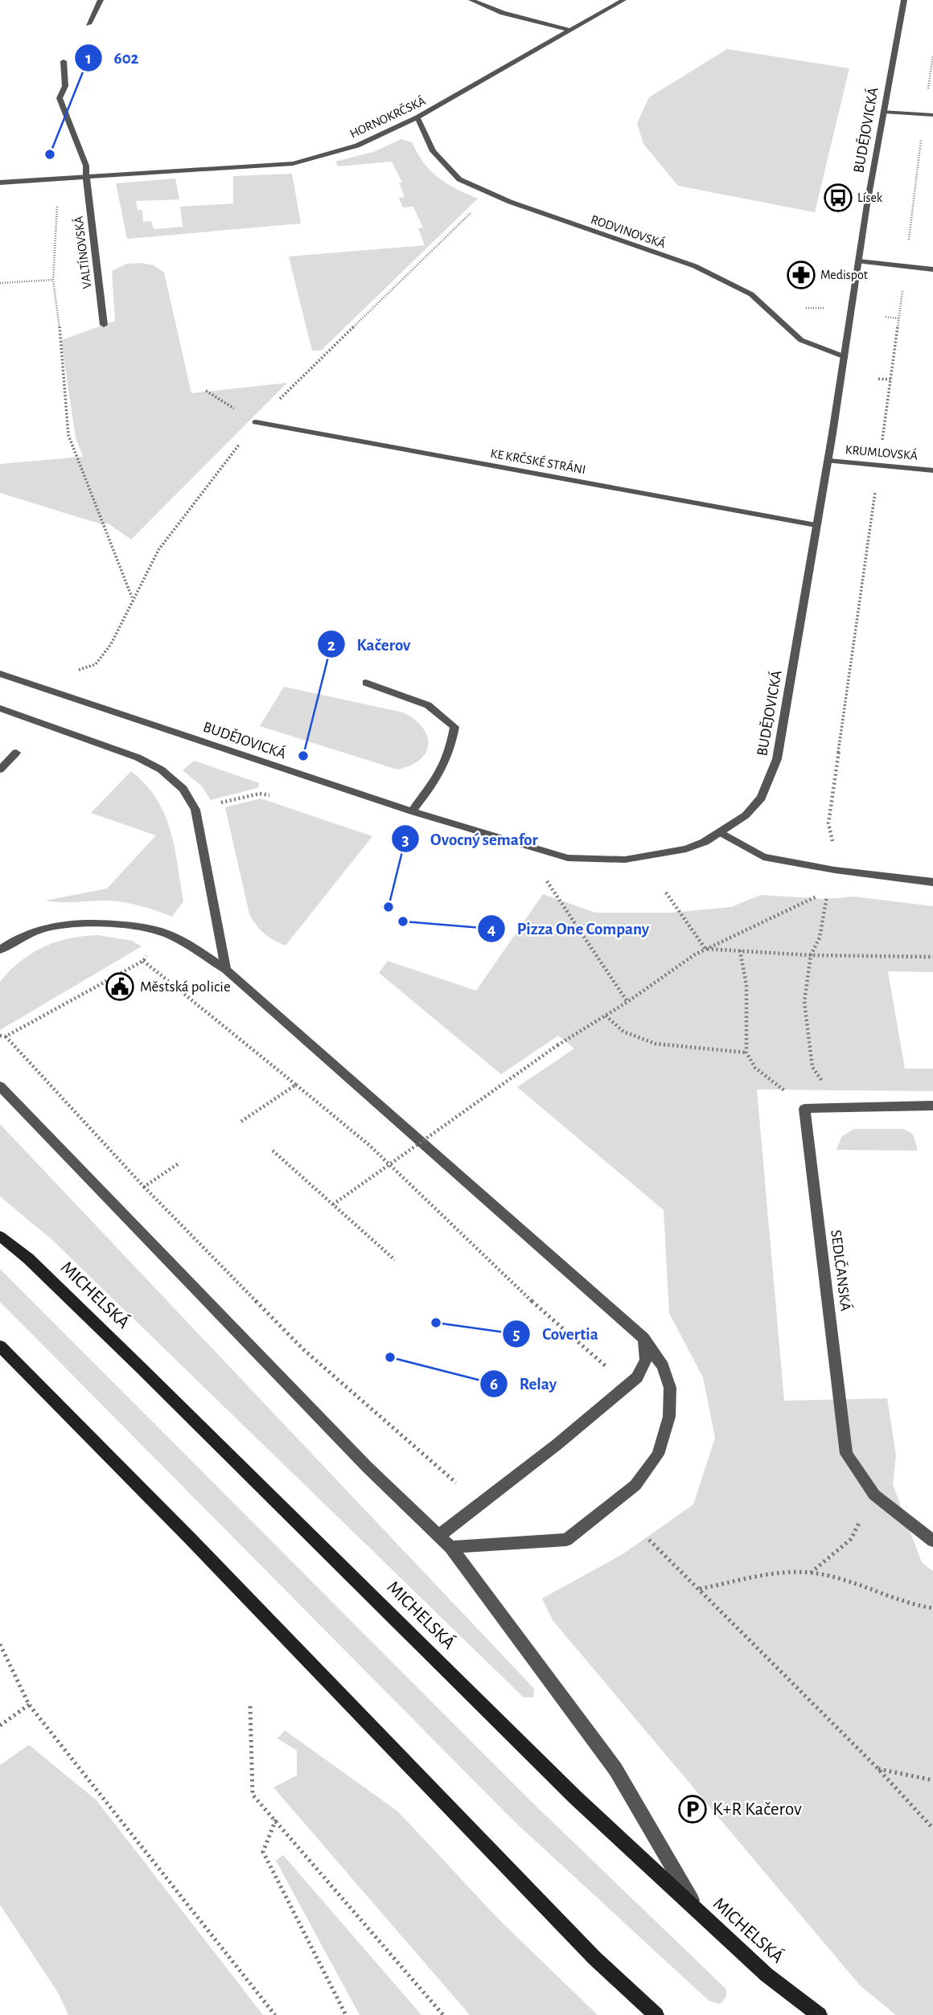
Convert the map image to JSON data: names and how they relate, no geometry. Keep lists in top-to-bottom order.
{
  "streets": {
    "main road": ["MICHELSKÁ"],
    "street": [
      "HORNOKRČSKÁ",
      "BUDĚJOVICKÁ",
      "RODVINOVSKÁ",
      "VALTÍNOVSKÁ",
      "KRUMLOVSKÁ",
      "KE KRČSKÉ STRÁNI",
      "SEDLČANSKÁ"
    ]
  },
  "crossings": [
    ["HORNOKRČSKÁ", "RODVINOVSKÁ"],
    ["HORNOKRČSKÁ", "VALTÍNOVSKÁ"],
    ["BUDĚJOVICKÁ", "RODVINOVSKÁ"],
    ["BUDĚJOVICKÁ", "KRUMLOVSKÁ"],
    ["BUDĚJOVICKÁ", "KE KRČSKÉ STRÁNI"]
  ],
  "places": {
    "other": [
      "602",
      "Kačerov",
      "Ovocný semafor",
      "Pizza One Company",
      "Covertia",
      "Relay"
    ],
    "bus stop": ["Lísek"],
    "pharmacy": ["Medispot"],
    "public building": ["Městská policie"],
    "parking": ["K+R Kačerov"]
  }
}
